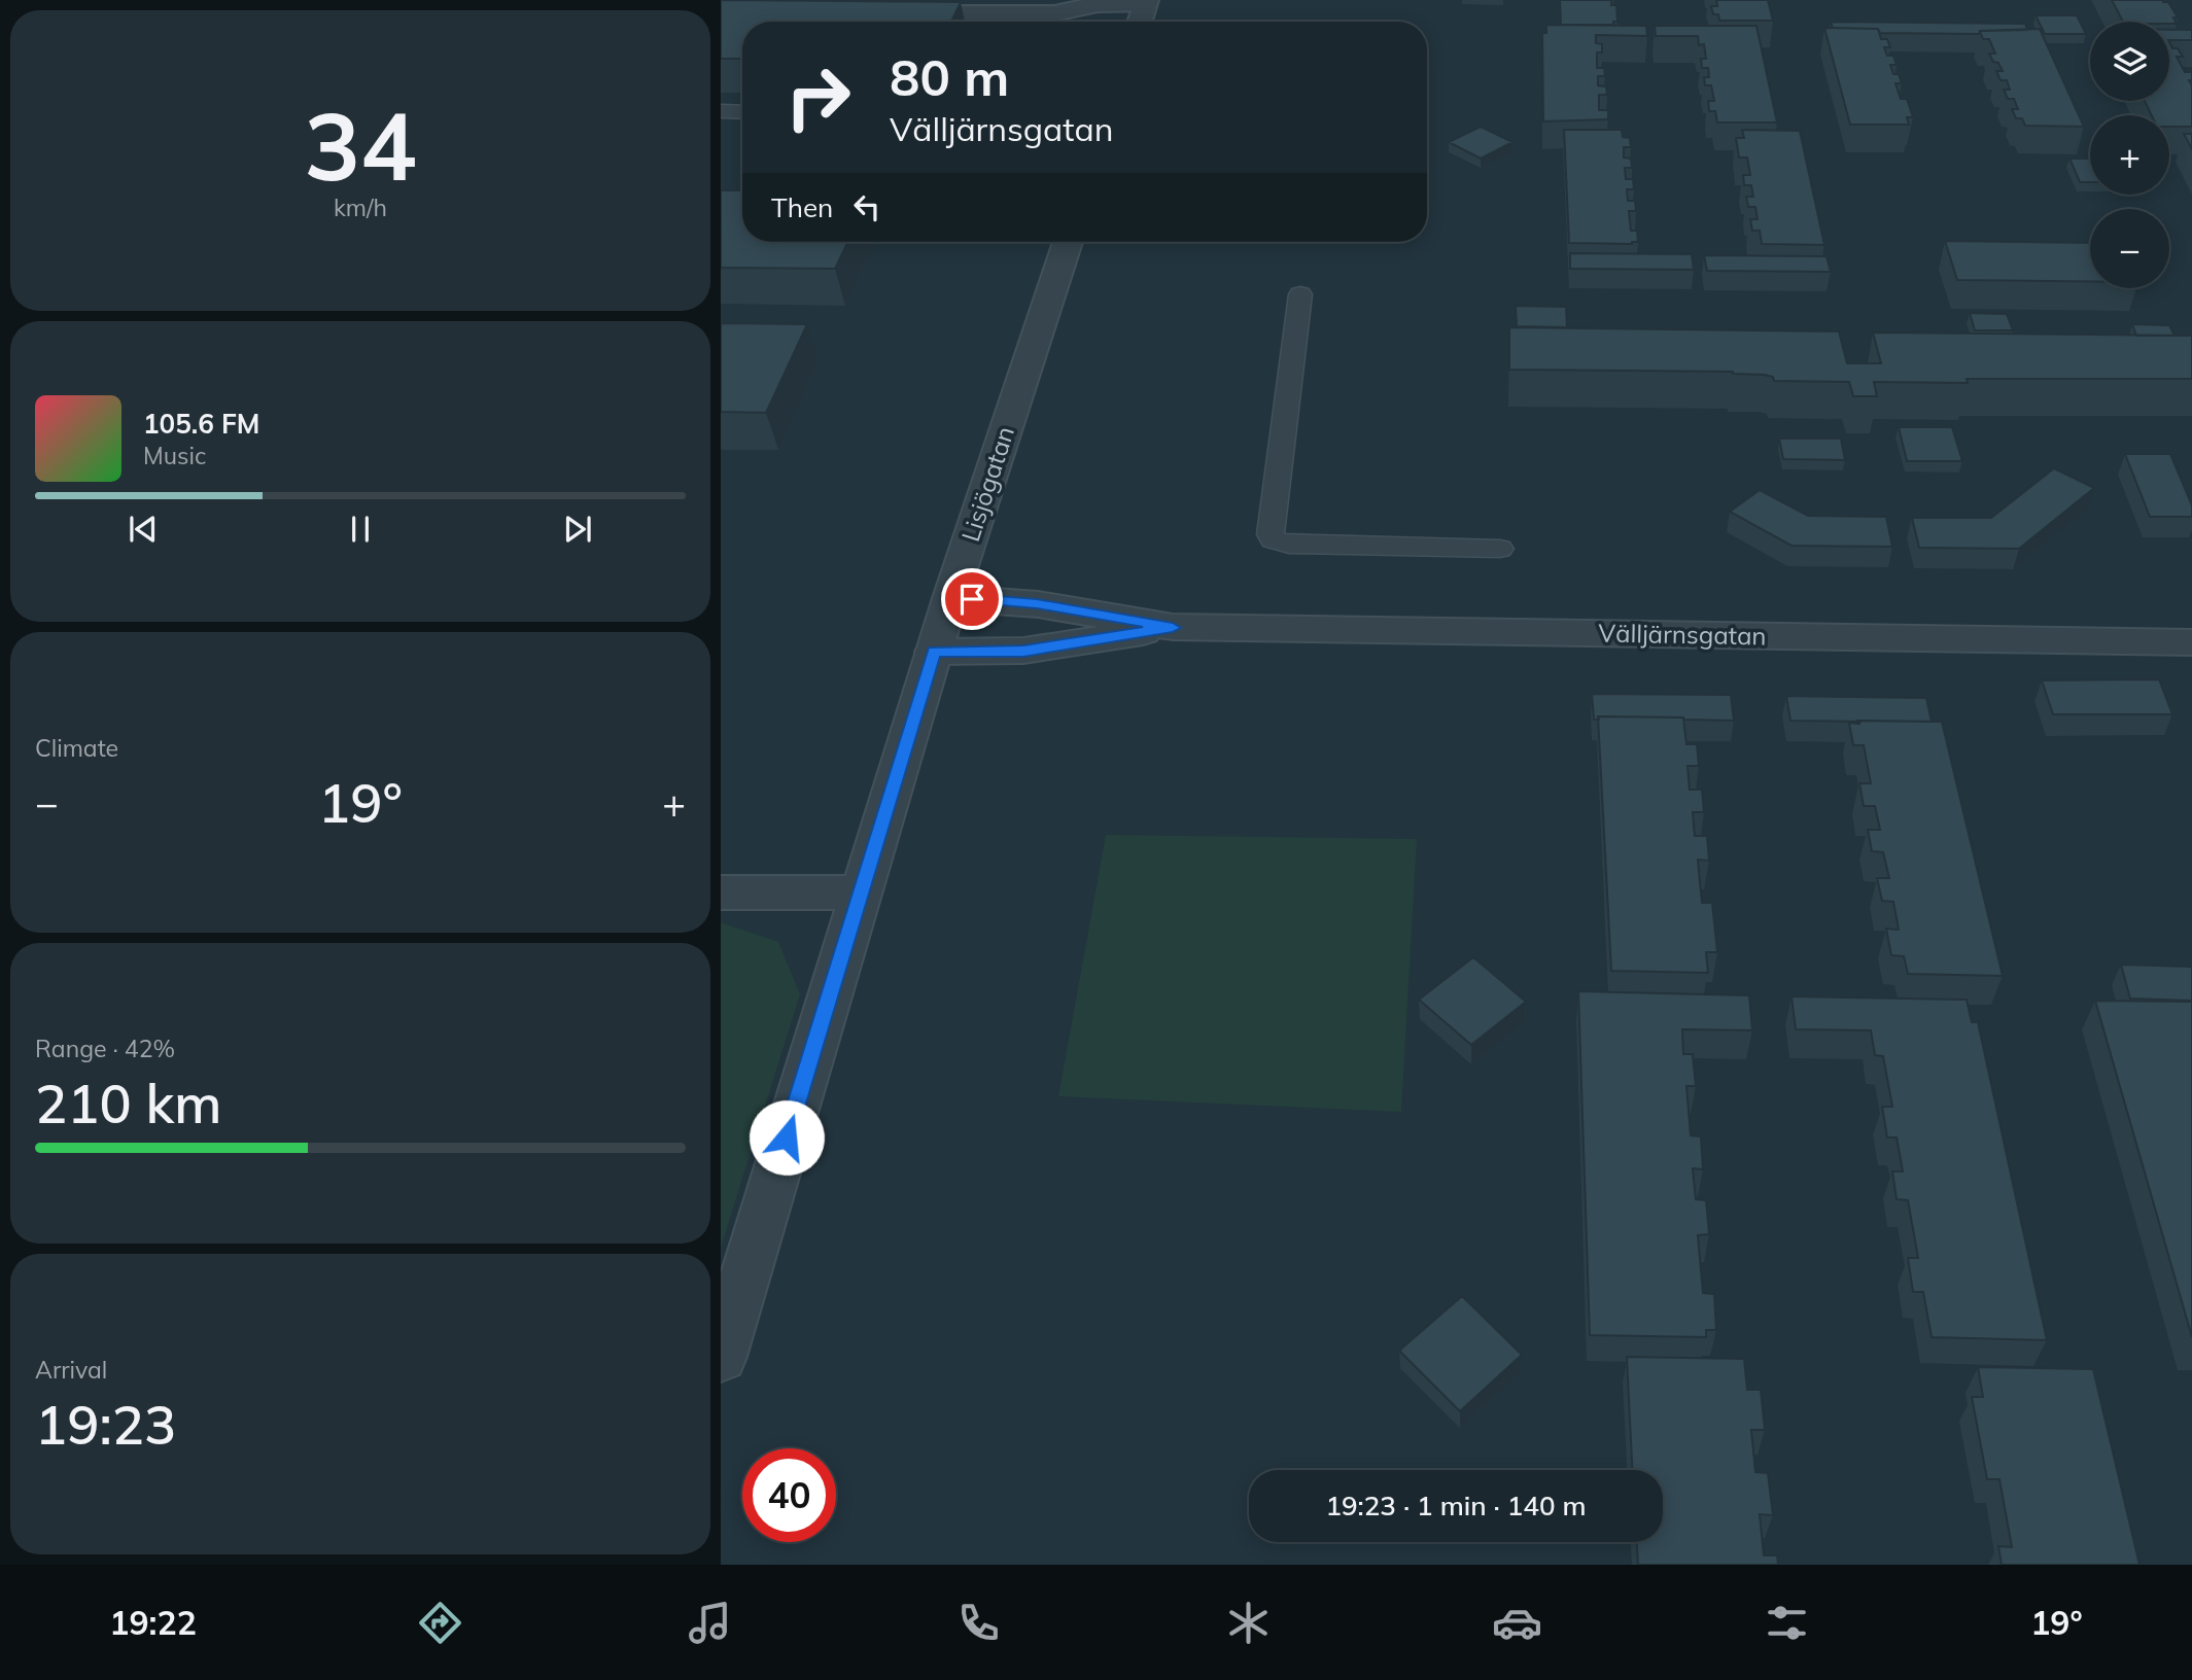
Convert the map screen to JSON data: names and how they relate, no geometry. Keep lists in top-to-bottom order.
{
  "streets": {
    "street": ["Lisjögatan", "Välljärnsgatan"]
  },
  "crossings": [
    ["Lisjögatan", "Välljärnsgatan"]
  ],
  "page": {
    "tile": [
      ["34", "km/h"],
      "Climate",
      ["Range · 42%", "210 km"],
      ["Arrival", "19:23"]
    ],
    "map_buttons": ["+", "−"],
    "turn": ["80 m", "Välljärnsgatan"],
    "then": "Then",
    "song": ["105.6 FM", "Music"],
    "heat": ["−", "19°", "+"],
    "limit": "40",
    "trip": "19:23 · 1 min · 140 m",
    "tabs": ["19:22", "19°"]
  }
}
